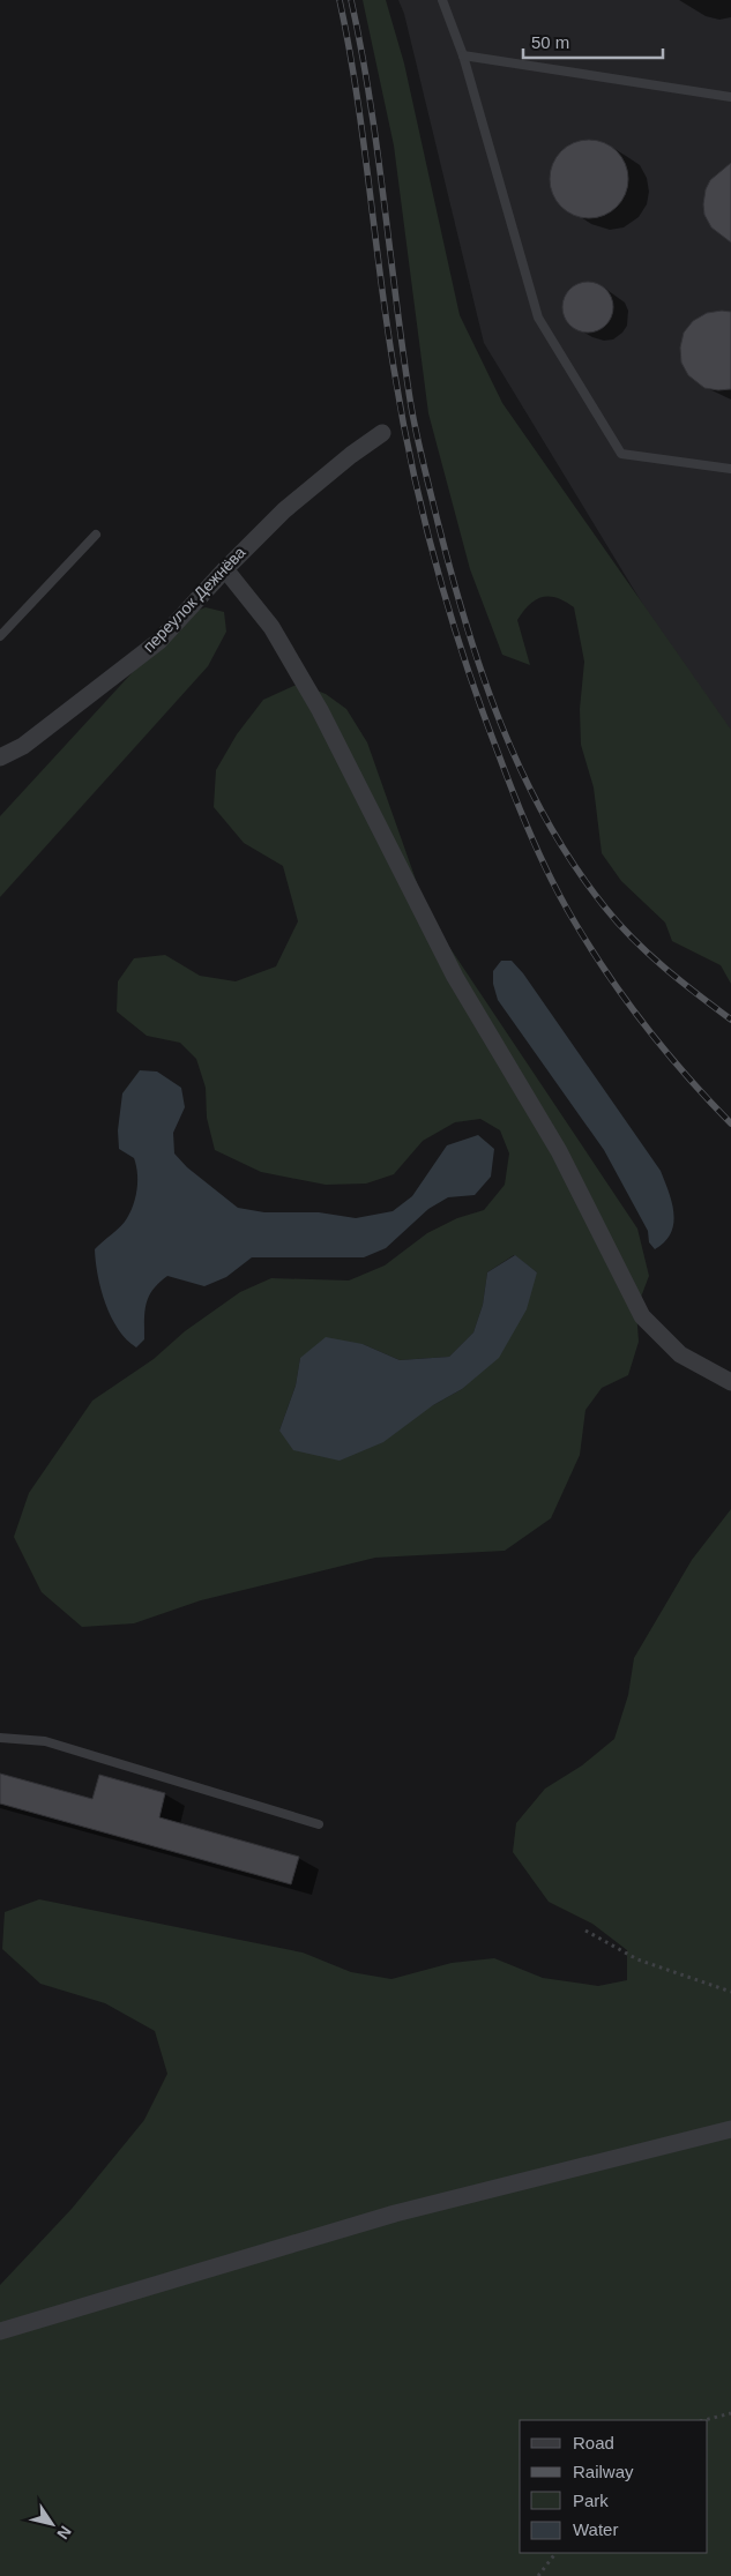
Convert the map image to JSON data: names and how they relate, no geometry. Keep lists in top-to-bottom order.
{
  "streets": {
    "street": ["переулок Дежнёва"]
  },
  "legend": [
    "Road",
    "Railway",
    "Park",
    "Water"
  ],
  "scale_bar": "50 m",
  "north": "bottom right"
}
